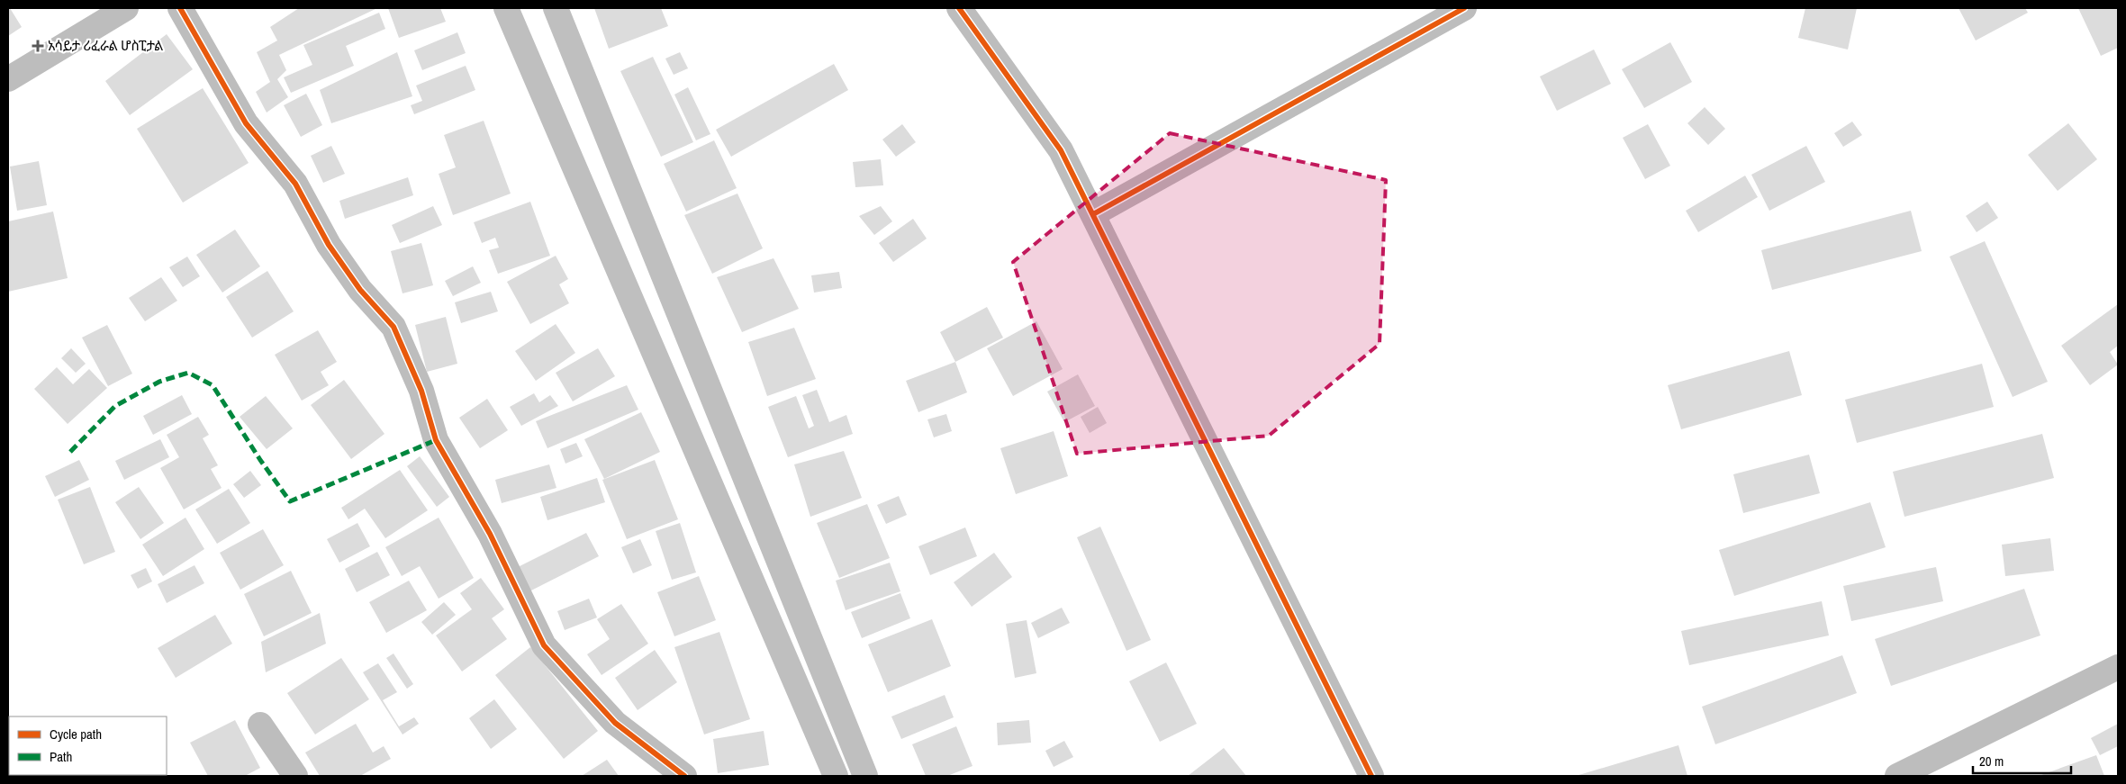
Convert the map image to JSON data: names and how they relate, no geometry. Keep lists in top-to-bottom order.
{
  "places": {
    "health": ["አሳይታ ሪፈራል ሆስፒታል"]
  },
  "legend": ["Cycle path", "Path"],
  "scale_bar": "20 m"
}
